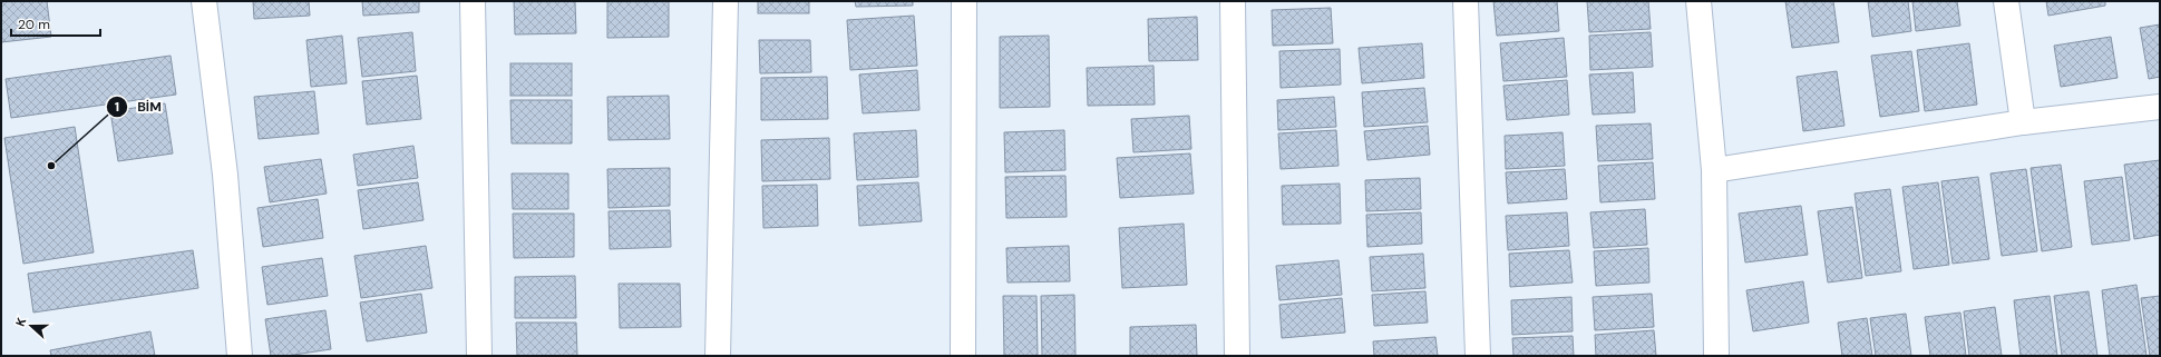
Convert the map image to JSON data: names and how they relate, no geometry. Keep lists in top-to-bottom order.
{
  "places": ["BİM"],
  "scale_bar": "20 m",
  "north": "left"
}
